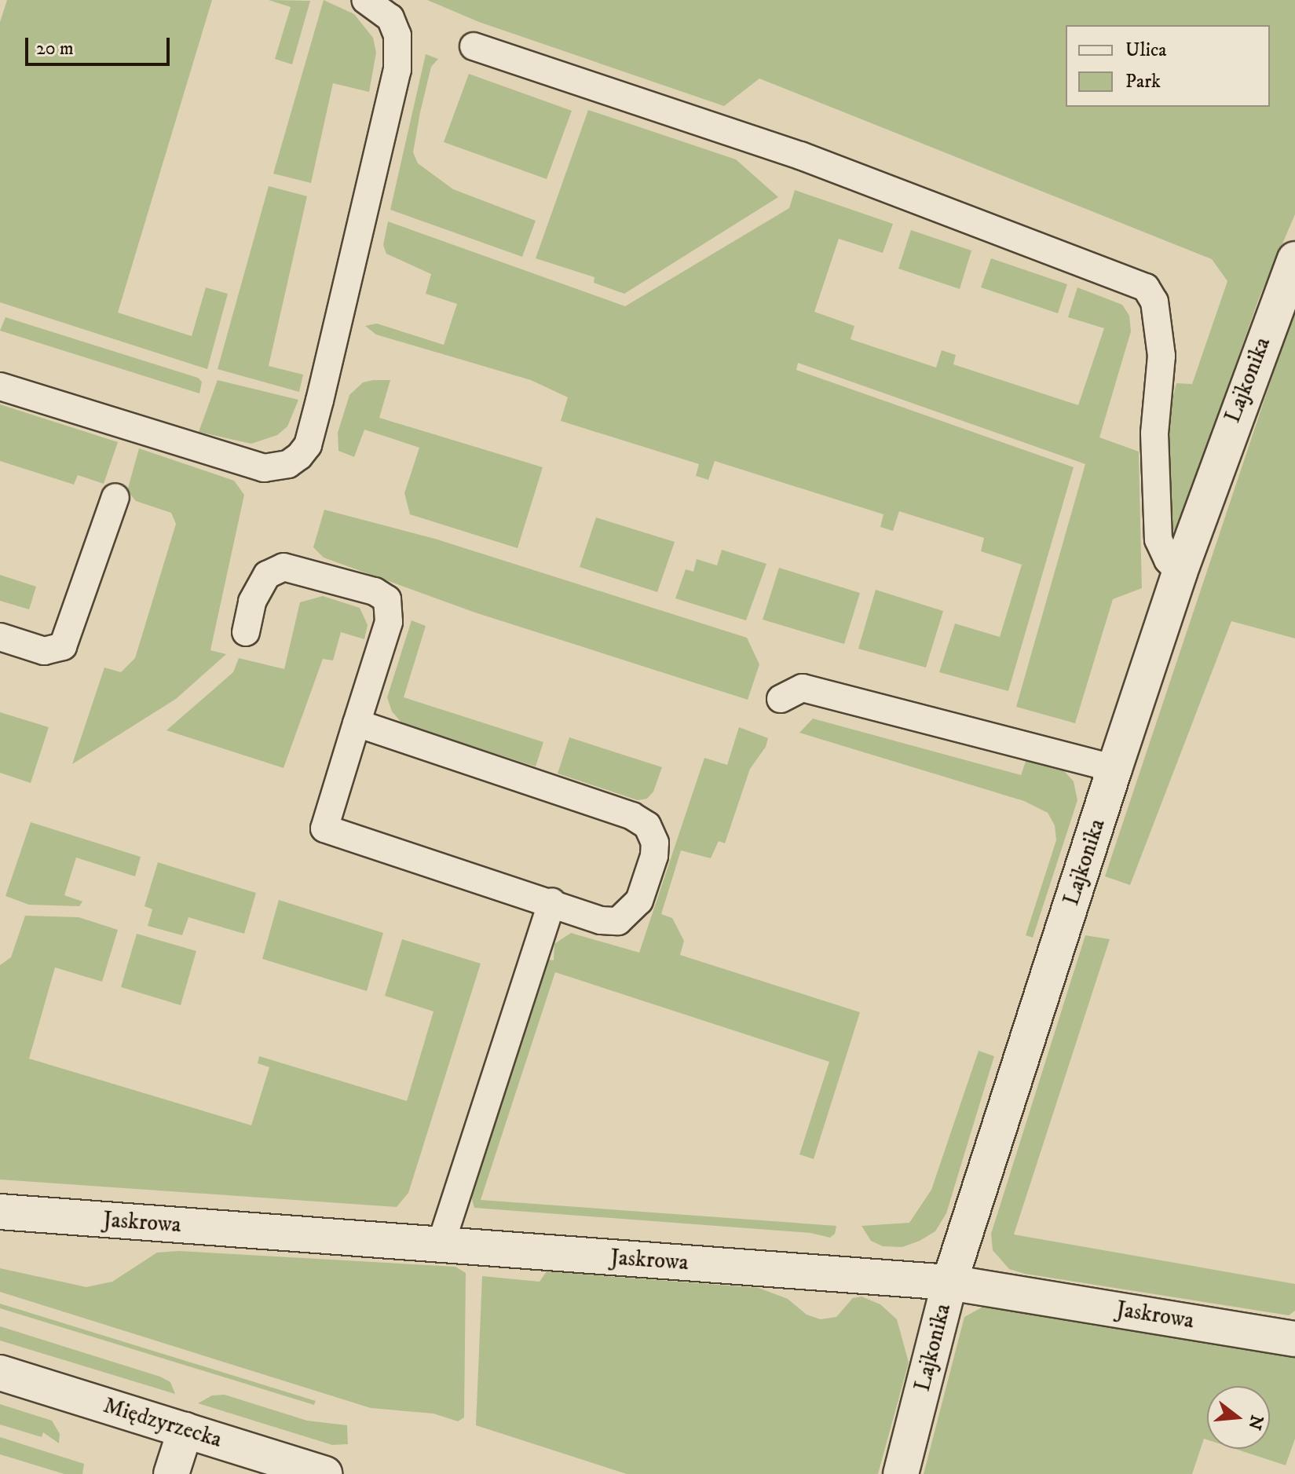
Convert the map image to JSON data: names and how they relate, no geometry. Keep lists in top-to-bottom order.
{
  "streets": {
    "street": ["Lajkonika", "Jaskrowa", "Międzyrzecka"]
  },
  "crossings": [
    ["Lajkonika", "Jaskrowa"]
  ],
  "legend": ["Ulica", "Park"],
  "scale_bar": "20 m",
  "north": "right"
}
